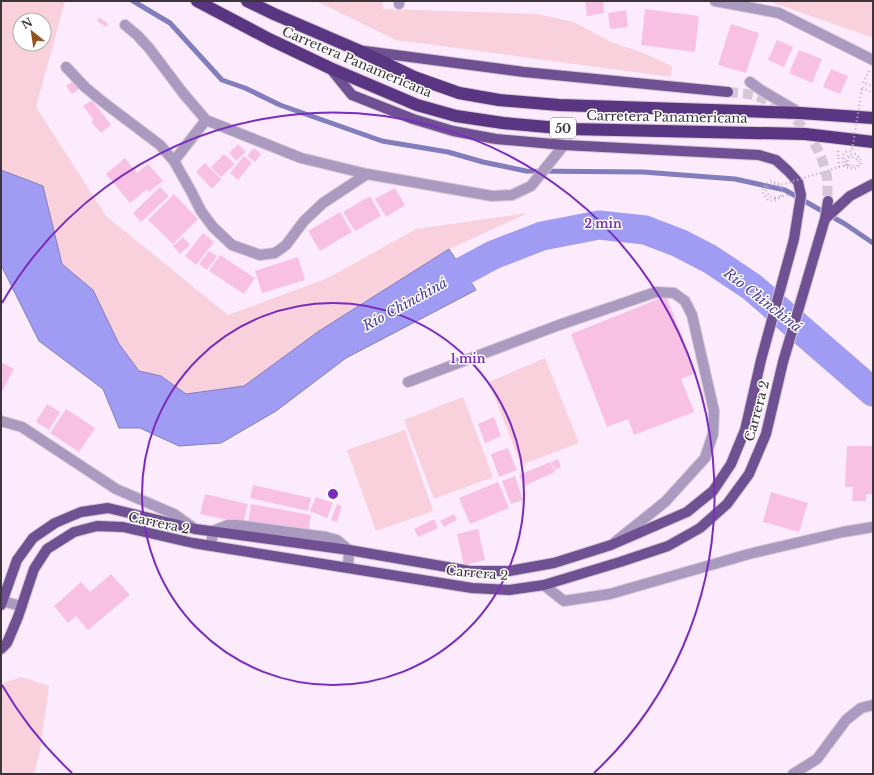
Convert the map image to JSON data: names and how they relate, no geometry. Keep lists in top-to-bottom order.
{
  "streets": {
    "highway": ["Carretera Panamericana", "50"],
    "main road": ["Carrera 2"]
  },
  "crossings": [
    ["Carretera Panamericana", "Carrera 2"]
  ],
  "water": ["Río Chinchiná"],
  "north": "top left",
  "rings": ["2 min", "1 min"]
}
